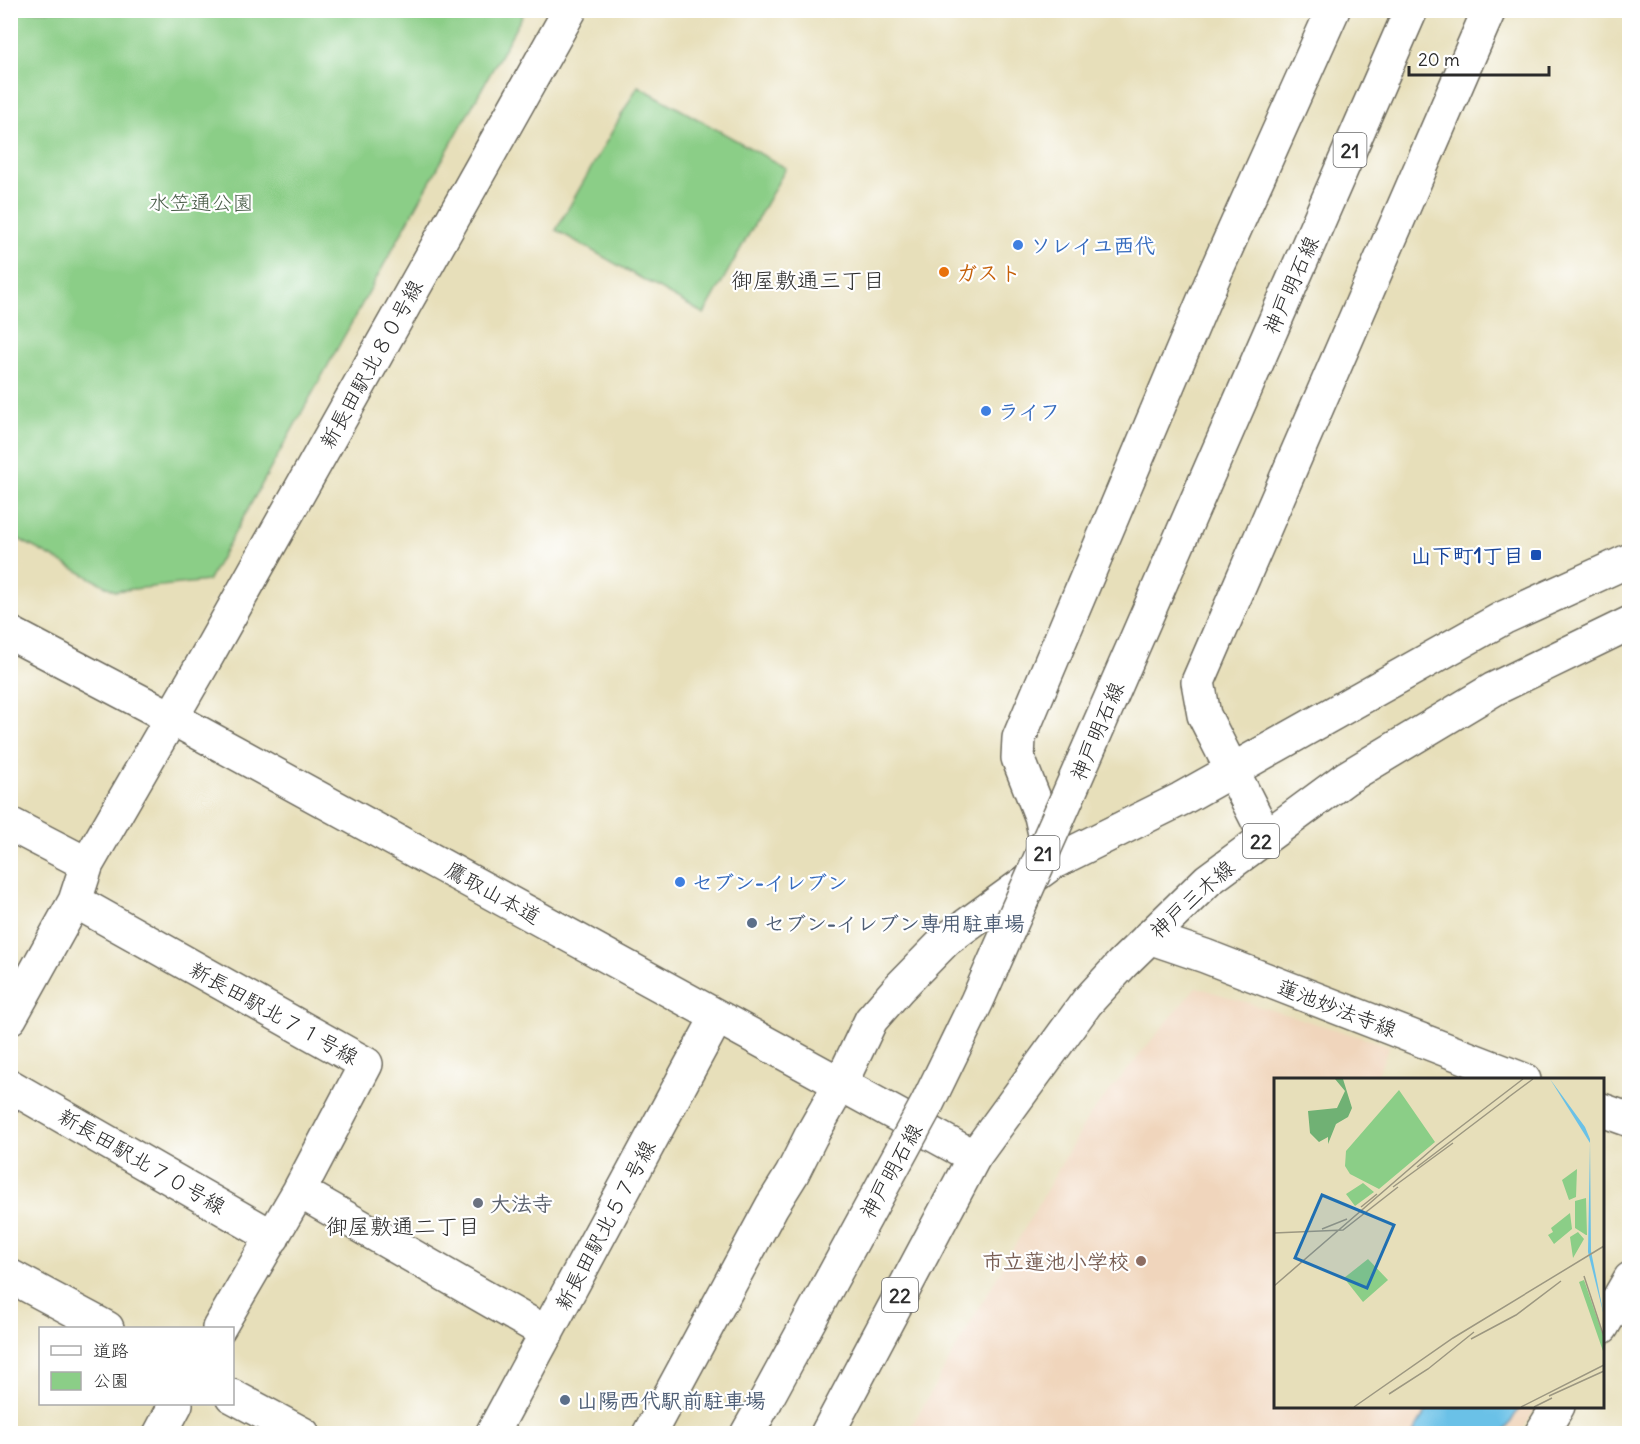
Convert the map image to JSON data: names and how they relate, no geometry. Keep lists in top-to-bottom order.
{
  "streets": {
    "main road": [
      "21",
      "神戸明石線",
      "新長田駅北８０号線",
      "22",
      "鷹取山本道",
      "神戸三木線",
      "蓮池妙法寺線",
      "新長田駅北７１号線",
      "新長田駅北７０号線",
      "新長田駅北５７号線"
    ]
  },
  "crossings": [
    ["新長田駅北８０号線", "鷹取山本道"],
    ["新長田駅北８０号線", "新長田駅北７１号線"],
    ["22", "鷹取山本道"],
    ["22", "神戸三木線"],
    ["鷹取山本道", "神戸三木線"],
    ["鷹取山本道", "新長田駅北５７号線"],
    ["神戸三木線", "蓮池妙法寺線"],
    ["新長田駅北７１号線", "新長田駅北７０号線"]
  ],
  "districts": ["御屋敷通三丁目", "御屋敷通二丁目"],
  "parks": ["水笠通公園"],
  "places": {
    "other": [
      "ソレイユ西代",
      "ガスト",
      "ライフ",
      "セブン-イレブン",
      "セブン-イレブン専用駐車場",
      "大法寺",
      "市立蓮池小学校",
      "山陽西代駅前駐車場"
    ],
    "transit": ["山下町1丁目"]
  },
  "legend": ["道路", "公園"],
  "scale_bar": "20 m"
}
